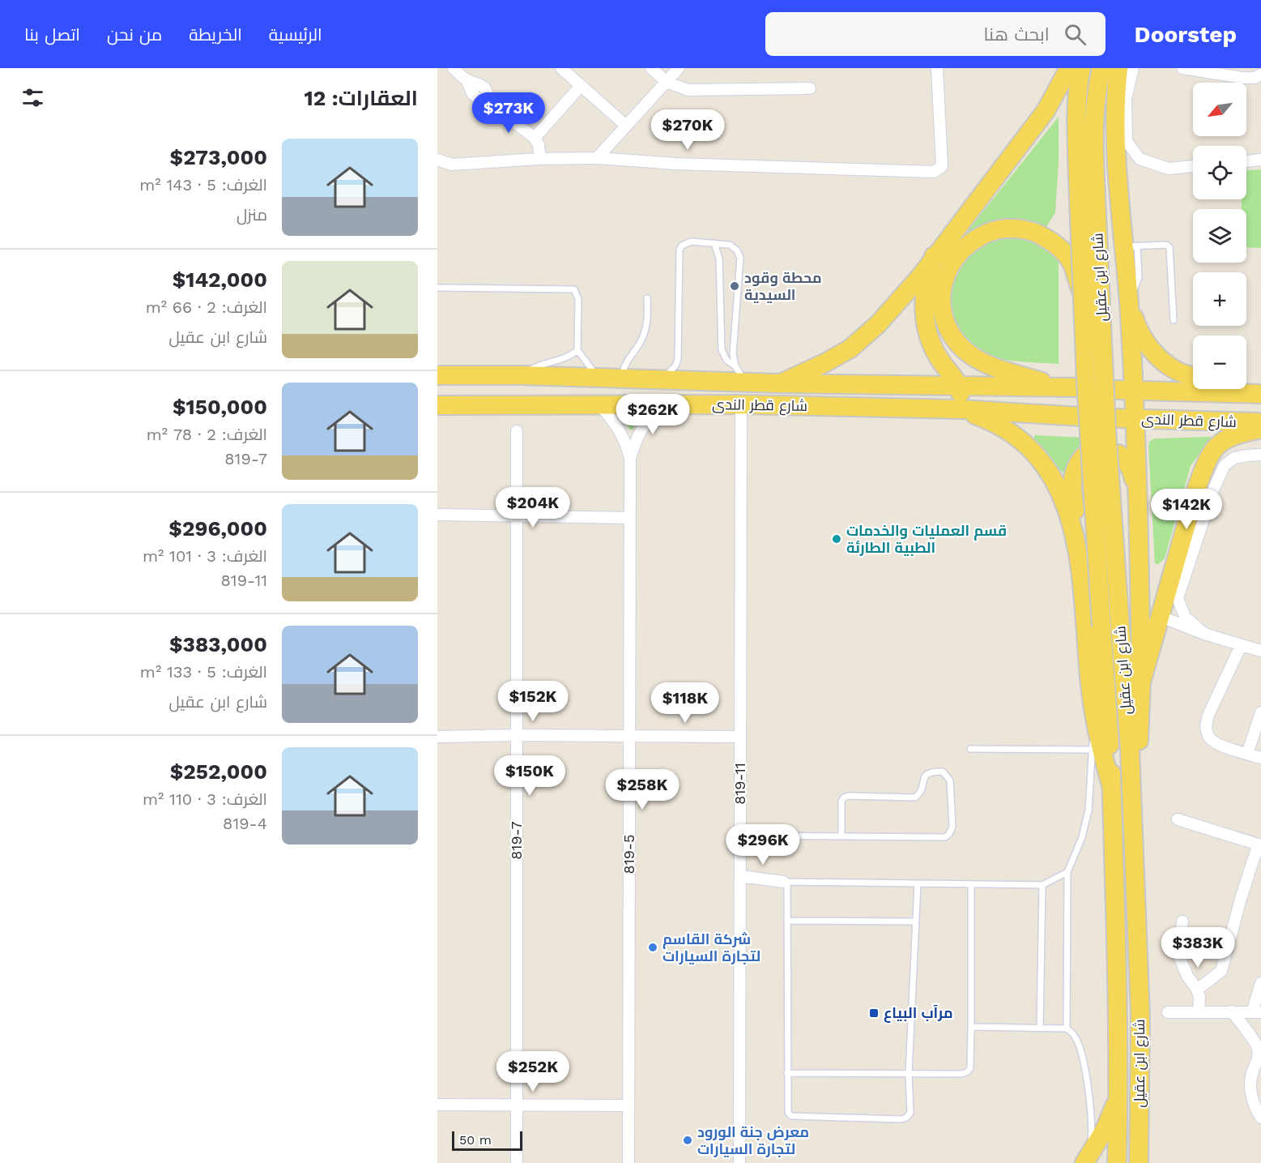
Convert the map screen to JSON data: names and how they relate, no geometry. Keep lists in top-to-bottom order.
{
  "streets": {
    "main road": ["شارع ابن عقيل", "شارع قطر الندى"],
    "street": ["819-11", "819-7", "819-5"]
  },
  "crossings": [
    ["شارع قطر الندى", "819-11"],
    ["شارع قطر الندى", "819-5"]
  ],
  "places": {
    "other": [
      "محطة وقود السيدية",
      "قسم العمليات والخدمات الطبية الطارئة",
      "شركة القاسم لتجارة السيارات",
      "معرض جنة الورود لتجارة السيارات"
    ],
    "transit": ["مرآب البياع"]
  },
  "scale_bar": "50 m",
  "north": "bottom left",
  "page": {
    "header": "Doorstep",
    "search": "ابحث هنا",
    "nav": [
      "الرئيسية",
      "الخريطة",
      "من نحن",
      "اتصل بنا"
    ],
    "heading": "العقارات: 12",
    "map_buttons": ["+", "−"],
    "price": [
      "$273K",
      "$270K",
      "$262K",
      "$204K",
      "$142K",
      "$152K",
      "$118K",
      "$150K",
      "$258K",
      "$296K",
      "$383K",
      "$252K"
    ],
    "list": [
      {
        "name": "$273,000",
        "note": "الغرف: 5 · 143 m² · منزل"
      },
      {
        "name": "$142,000",
        "note": "الغرف: 2 · 66 m² · شارع ابن عقيل"
      },
      {
        "name": "$150,000",
        "note": "الغرف: 2 · 78 m² · 819-7"
      },
      {
        "name": "$296,000",
        "note": "الغرف: 3 · 101 m² · 819-11"
      },
      {
        "name": "$383,000",
        "note": "الغرف: 5 · 133 m² · شارع ابن عقيل"
      },
      {
        "name": "$252,000",
        "note": "الغرف: 3 · 110 m² · 819-4"
      }
    ],
    "scale": "50 m"
  }
}
